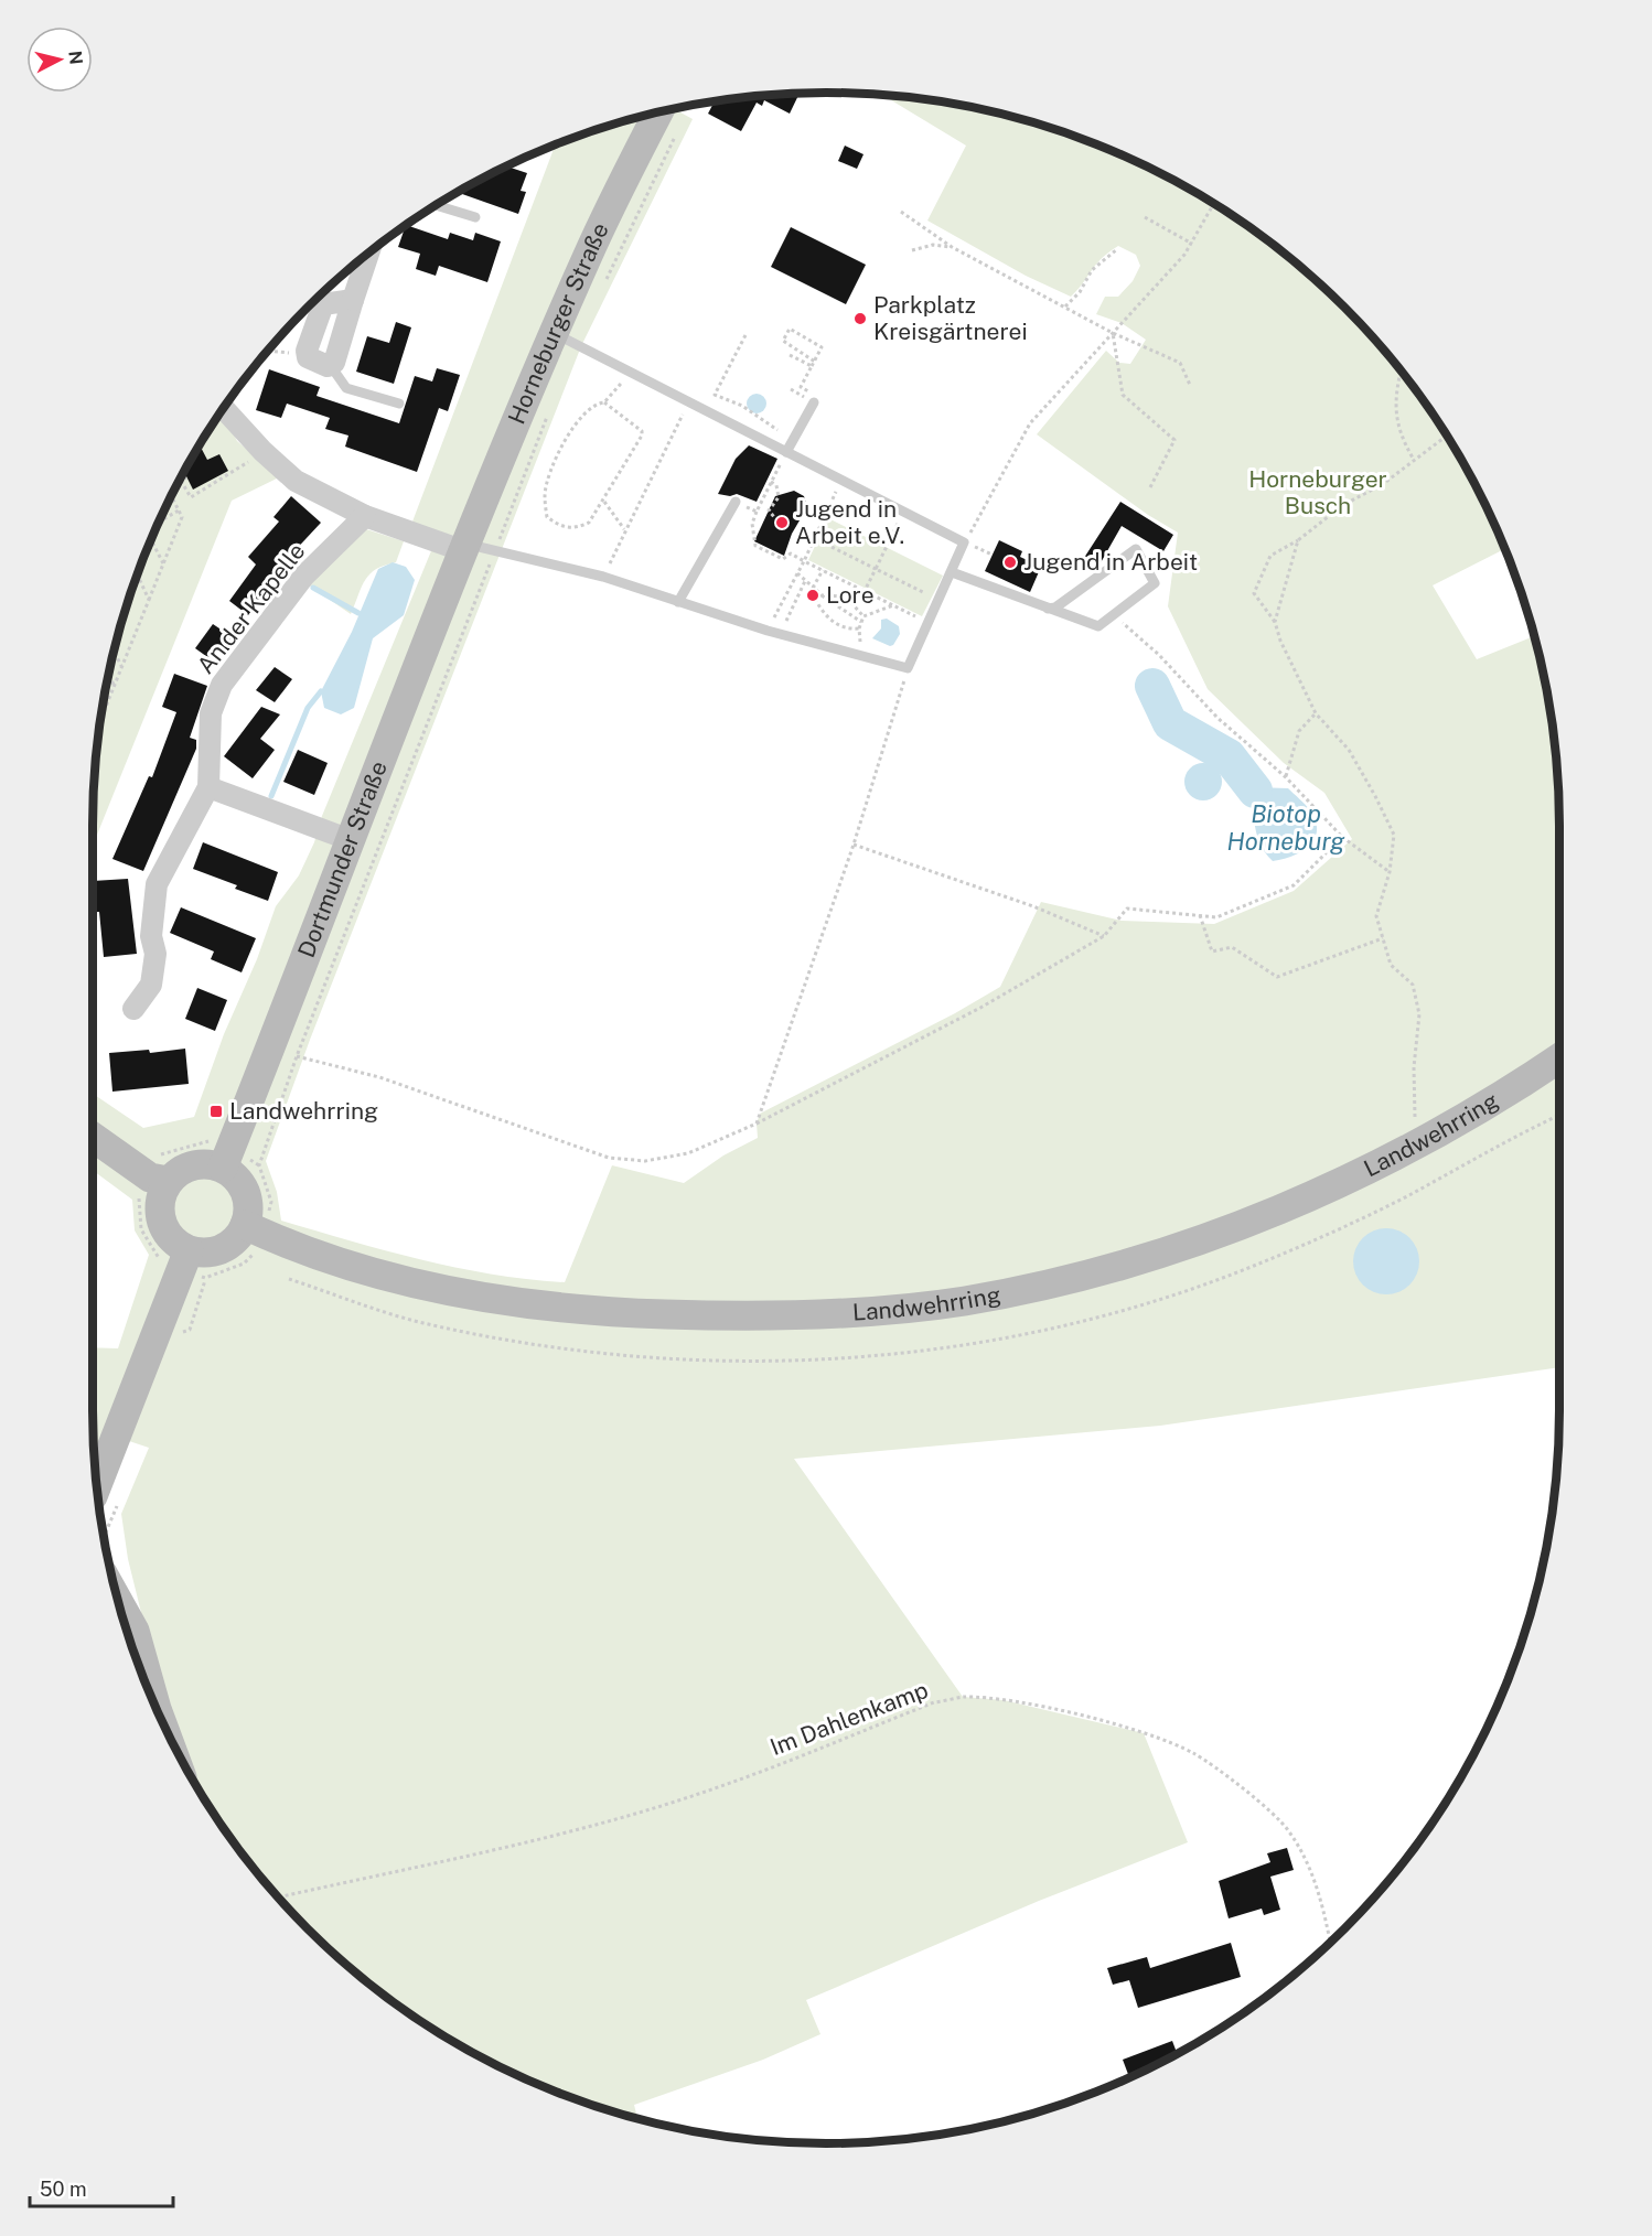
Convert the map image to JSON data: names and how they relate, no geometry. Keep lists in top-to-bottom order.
{
  "streets": {
    "main road": ["Horneburger Straße", "Dortmunder Straße", "Landwehrring"],
    "street": ["An der Kapelle"],
    "path": ["Im Dahlenkamp"]
  },
  "crossings": [
    ["Horneburger Straße", "Dortmunder Straße"],
    ["Dortmunder Straße", "Landwehrring"]
  ],
  "water": ["Biotop Horneburg"],
  "parks": ["Horneburger Busch"],
  "places": {
    "other": [
      "Parkplatz Kreisgärtnerei",
      "Jugend in Arbeit e.V.",
      "Jugend in Arbeit",
      "Lore"
    ],
    "transit": ["Landwehrring"]
  },
  "scale_bar": "50 m",
  "north": "right"
}
